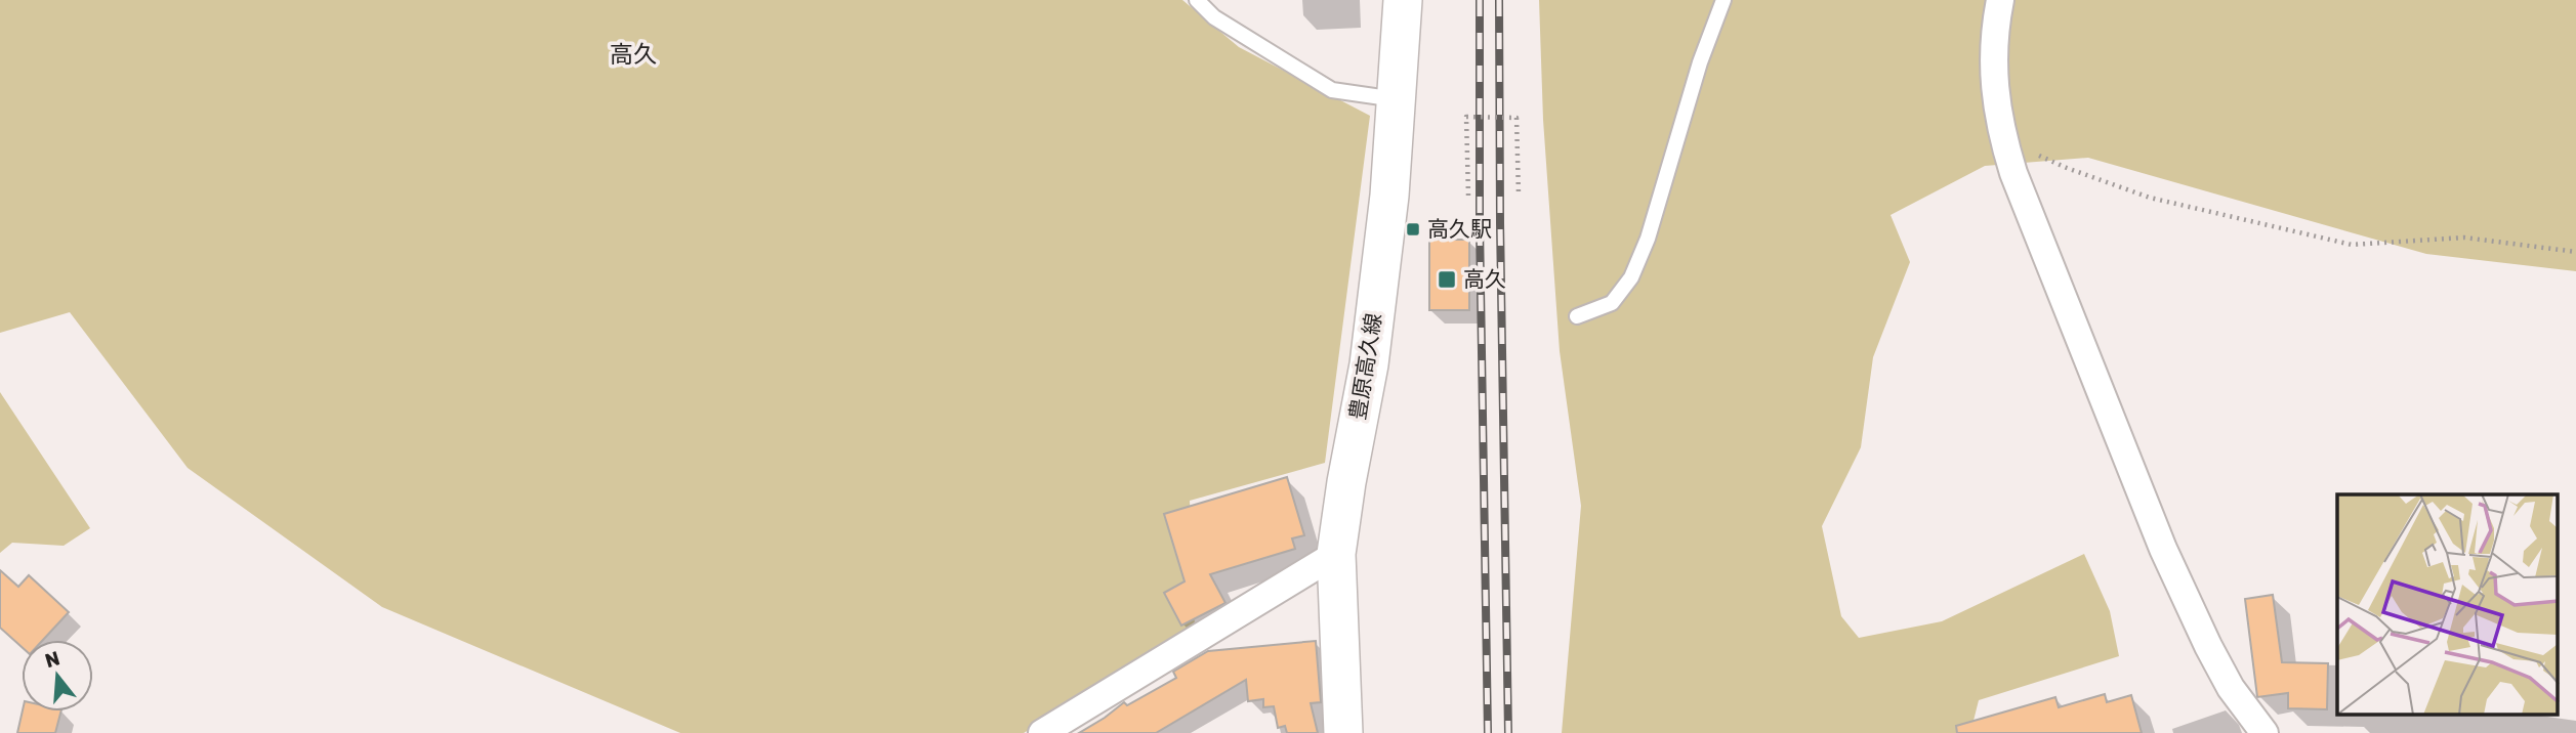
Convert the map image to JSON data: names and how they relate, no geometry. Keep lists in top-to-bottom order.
{
  "streets": {
    "main road": ["豊原高久線"]
  },
  "districts": ["高久"],
  "places": {
    "transit": ["高久駅", "高久"]
  },
  "north": "top"
}
